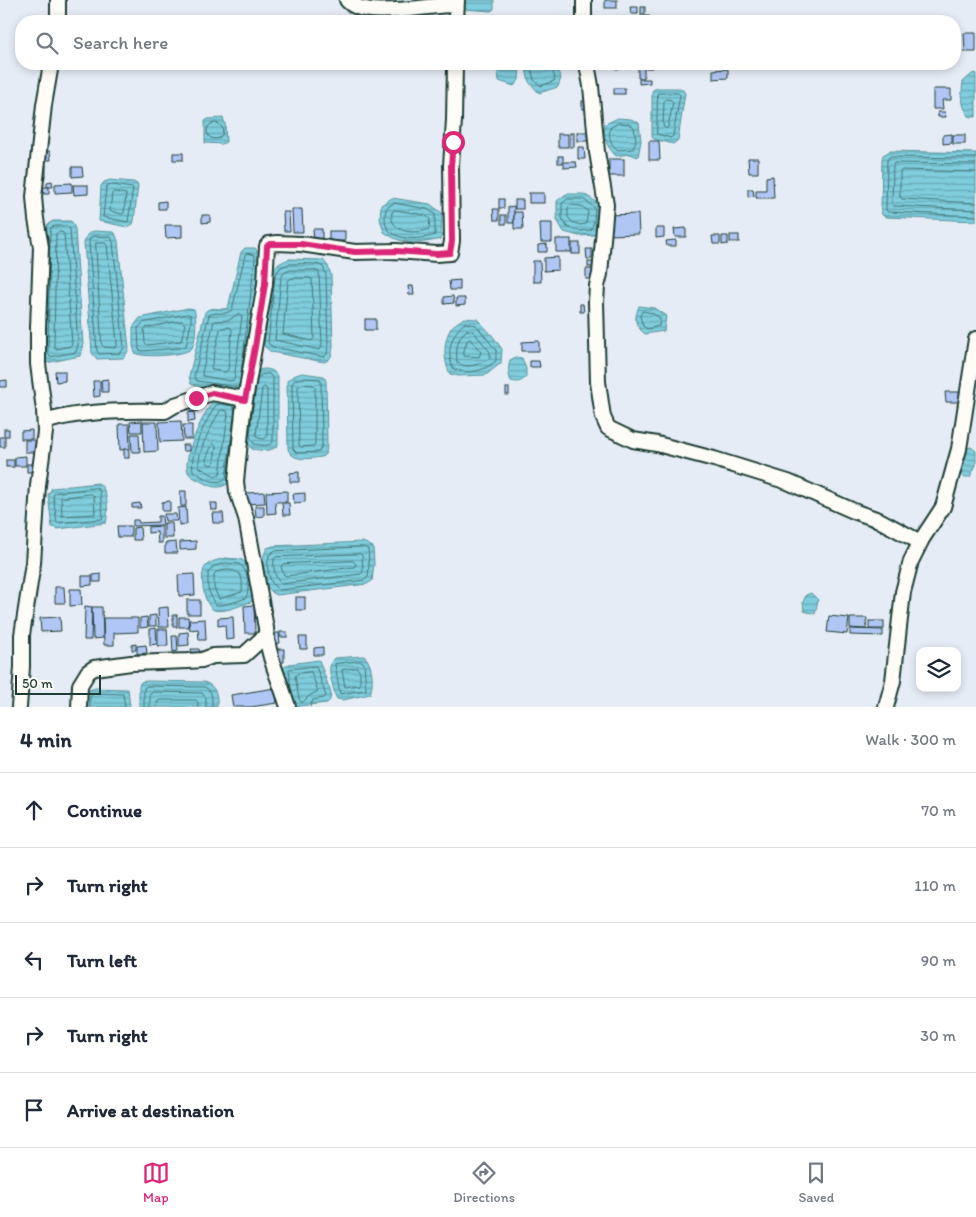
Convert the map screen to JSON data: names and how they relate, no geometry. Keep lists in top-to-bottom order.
{
  "scale_bar": "50 m",
  "page": {
    "search": "Search here",
    "scale": "50 m",
    "heading": ["4 min", "Walk · 300 m"],
    "list": [
      ["Continue", "70 m"],
      ["Turn right", "110 m"],
      ["Turn left", "90 m"],
      ["Turn right", "30 m"],
      "Arrive at destination"
    ],
    "nav": ["Map", "Directions", "Saved"]
  }
}
